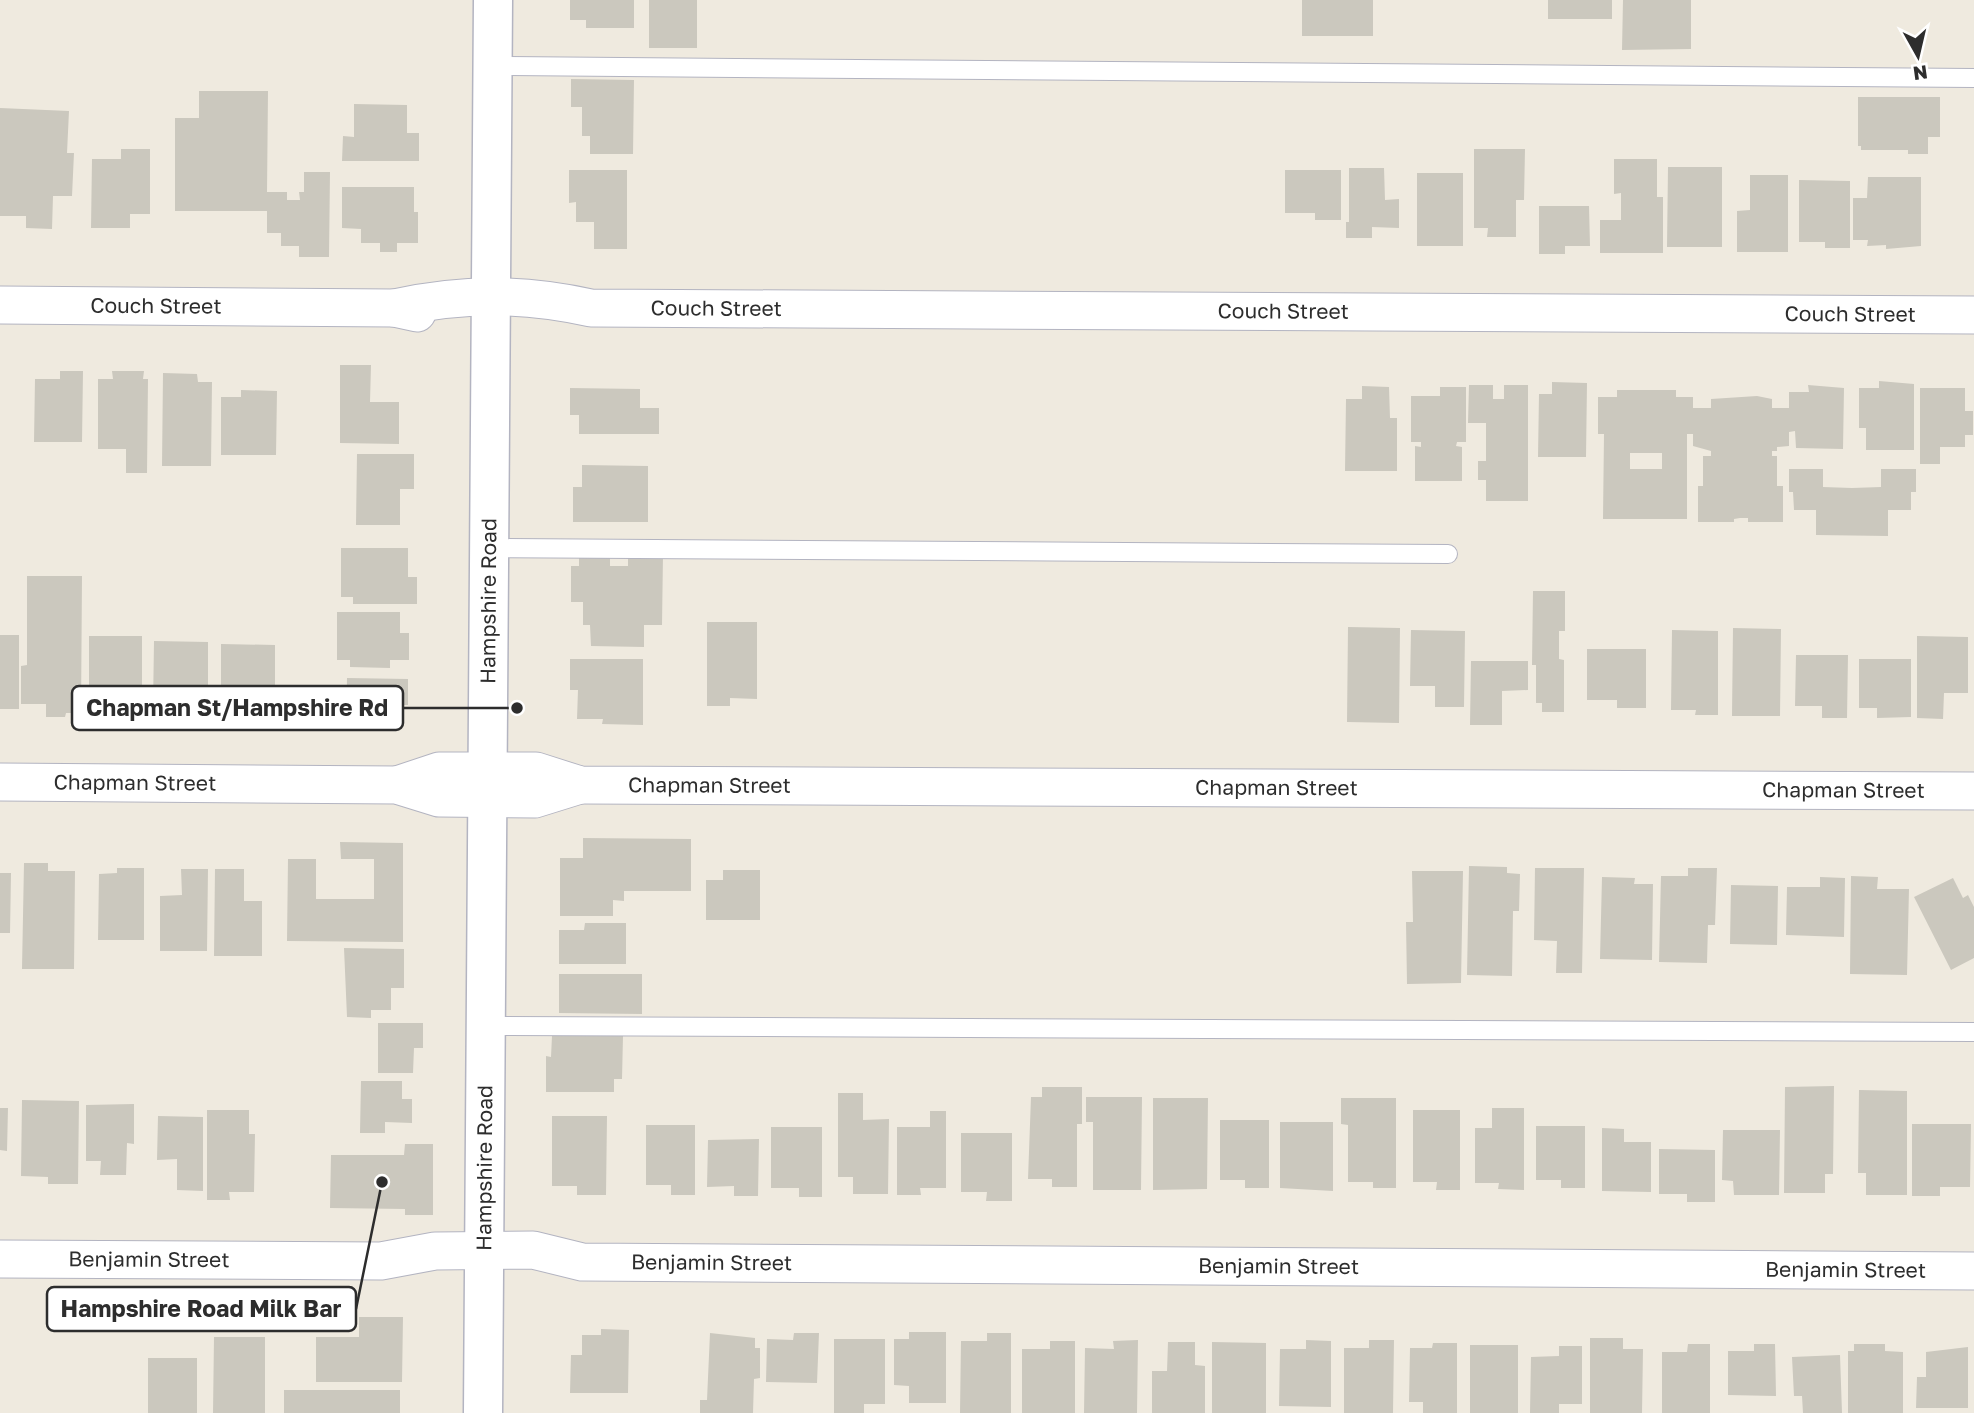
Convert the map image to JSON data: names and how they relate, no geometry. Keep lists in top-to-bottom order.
{
  "streets": {
    "street": [
      "Couch Street",
      "Hampshire Road",
      "Chapman Street",
      "Benjamin Street"
    ]
  },
  "crossings": [
    ["Couch Street", "Hampshire Road"],
    ["Hampshire Road", "Chapman Street"],
    ["Hampshire Road", "Benjamin Street"]
  ],
  "places": ["Chapman St/Hampshire Rd", "Hampshire Road Milk Bar"],
  "north": "bottom"
}
